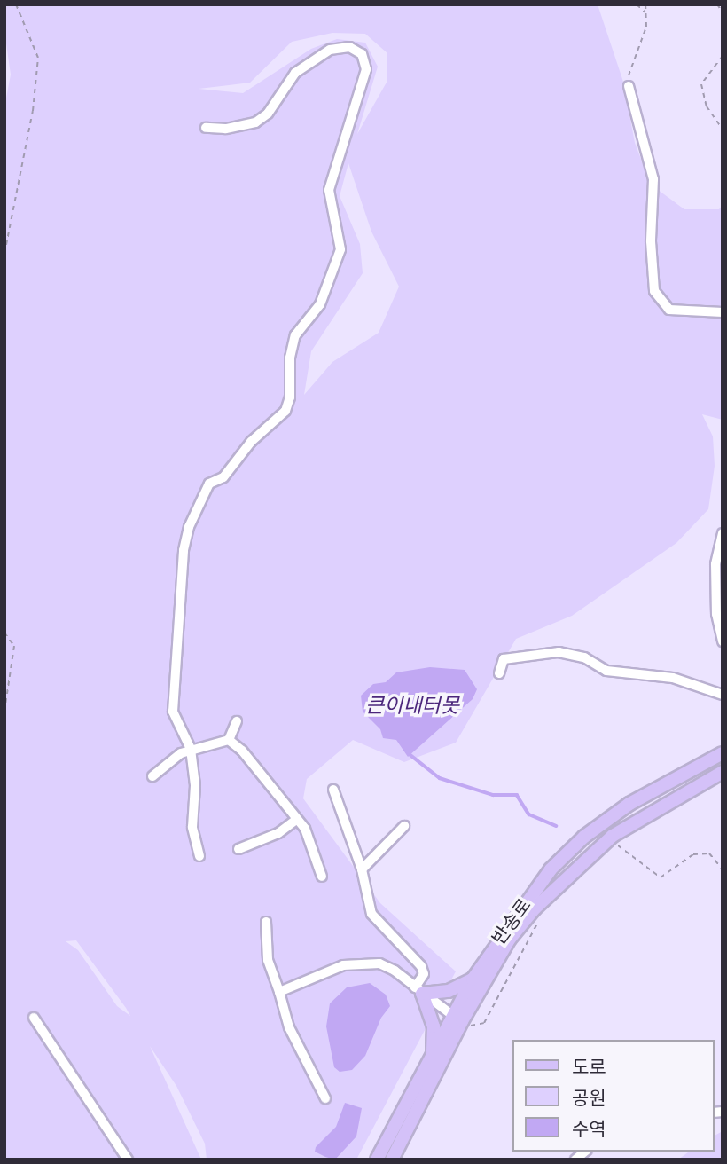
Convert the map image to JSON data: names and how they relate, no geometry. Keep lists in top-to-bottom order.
{
  "streets": {
    "main road": ["반송로"]
  },
  "water": ["큰이내터못"],
  "legend": ["도로", "공원", "수역"]
}
